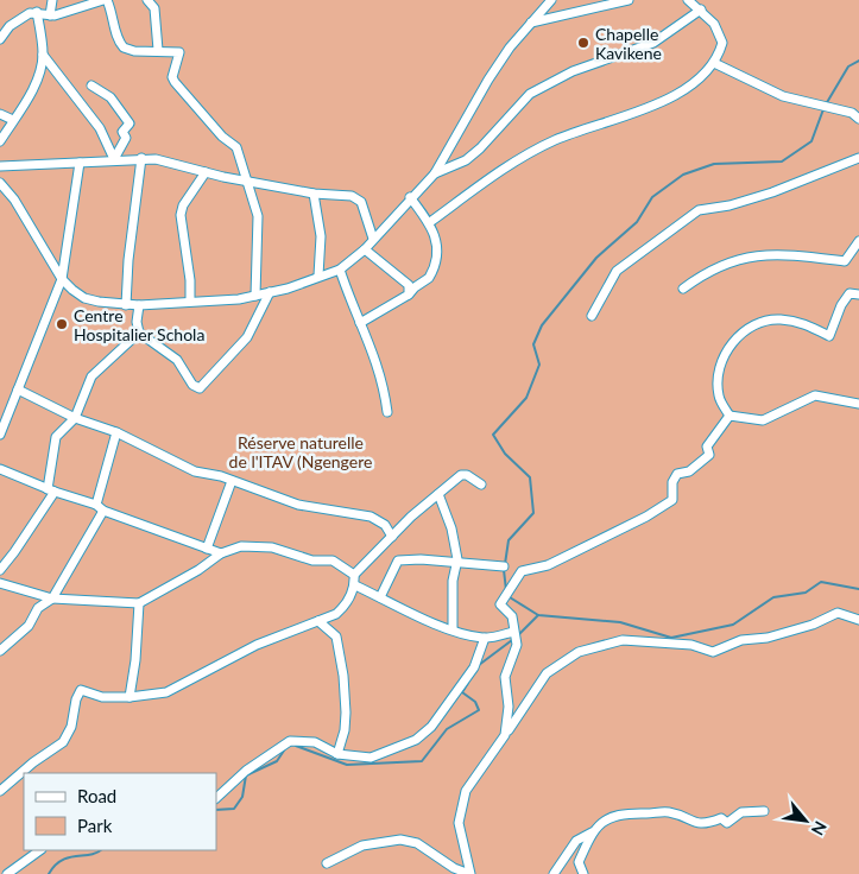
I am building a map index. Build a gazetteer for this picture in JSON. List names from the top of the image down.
{
  "parks": ["Réserve naturelle de l'ITAV (Ngengere"],
  "places": ["Chapelle Kavikene", "Centre Hospitalier Schola"],
  "legend": ["Road", "Park"],
  "north": "bottom right"
}
